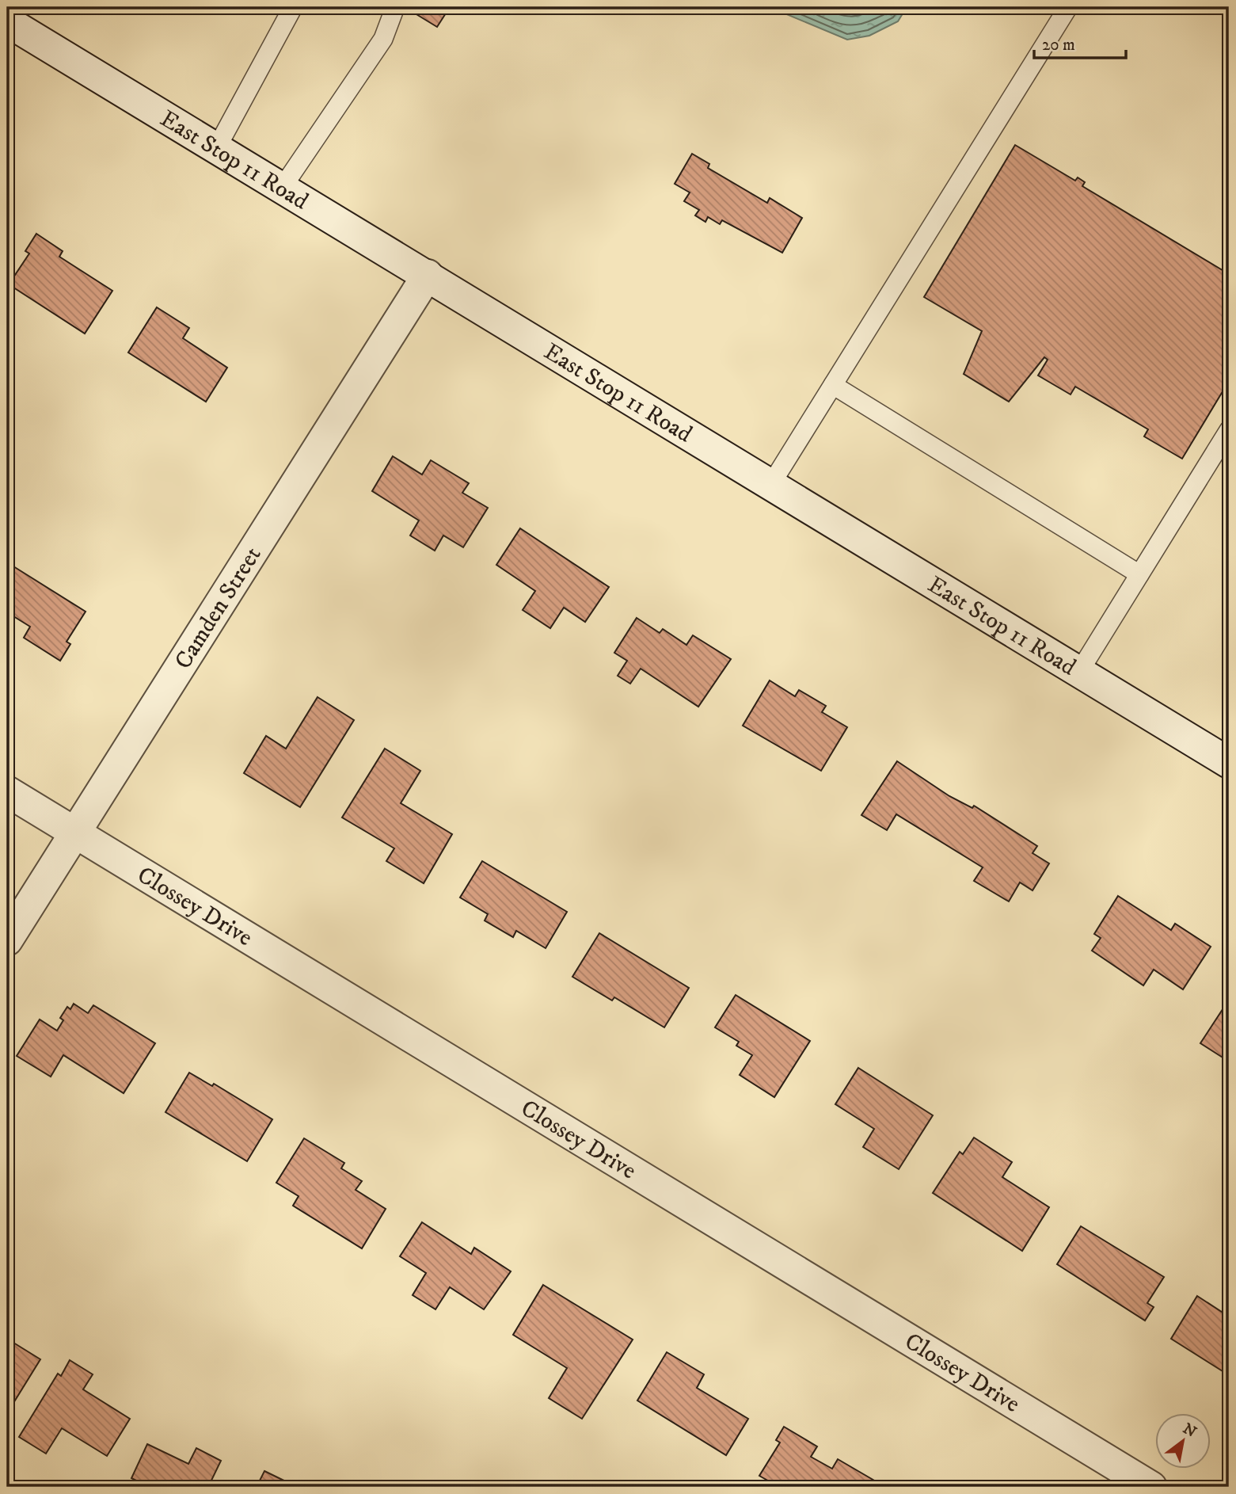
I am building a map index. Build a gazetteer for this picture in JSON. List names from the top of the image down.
{
  "streets": {
    "street": ["East Stop 11 Road", "Camden Street", "Clossey Drive"]
  },
  "crossings": [
    ["East Stop 11 Road", "Camden Street"],
    ["Camden Street", "Clossey Drive"]
  ],
  "scale_bar": "20 m",
  "north": "top right"
}
